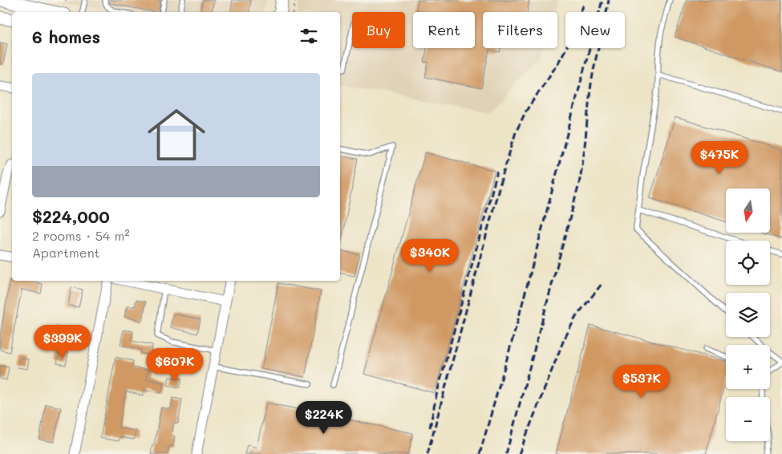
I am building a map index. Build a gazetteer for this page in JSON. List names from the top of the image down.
{
  "north": "bottom",
  "page": {
    "chip": [
      "Buy",
      "Rent",
      "Filters",
      "New"
    ],
    "heading": "6 homes",
    "list": [
      {
        "name": "$224,000",
        "note": "2 rooms · 54 m² · Apartment"
      }
    ],
    "price": [
      "$475K",
      "$340K",
      "$399K",
      "$607K",
      "$537K",
      "$224K"
    ],
    "map_buttons": ["+", "−"]
  }
}
